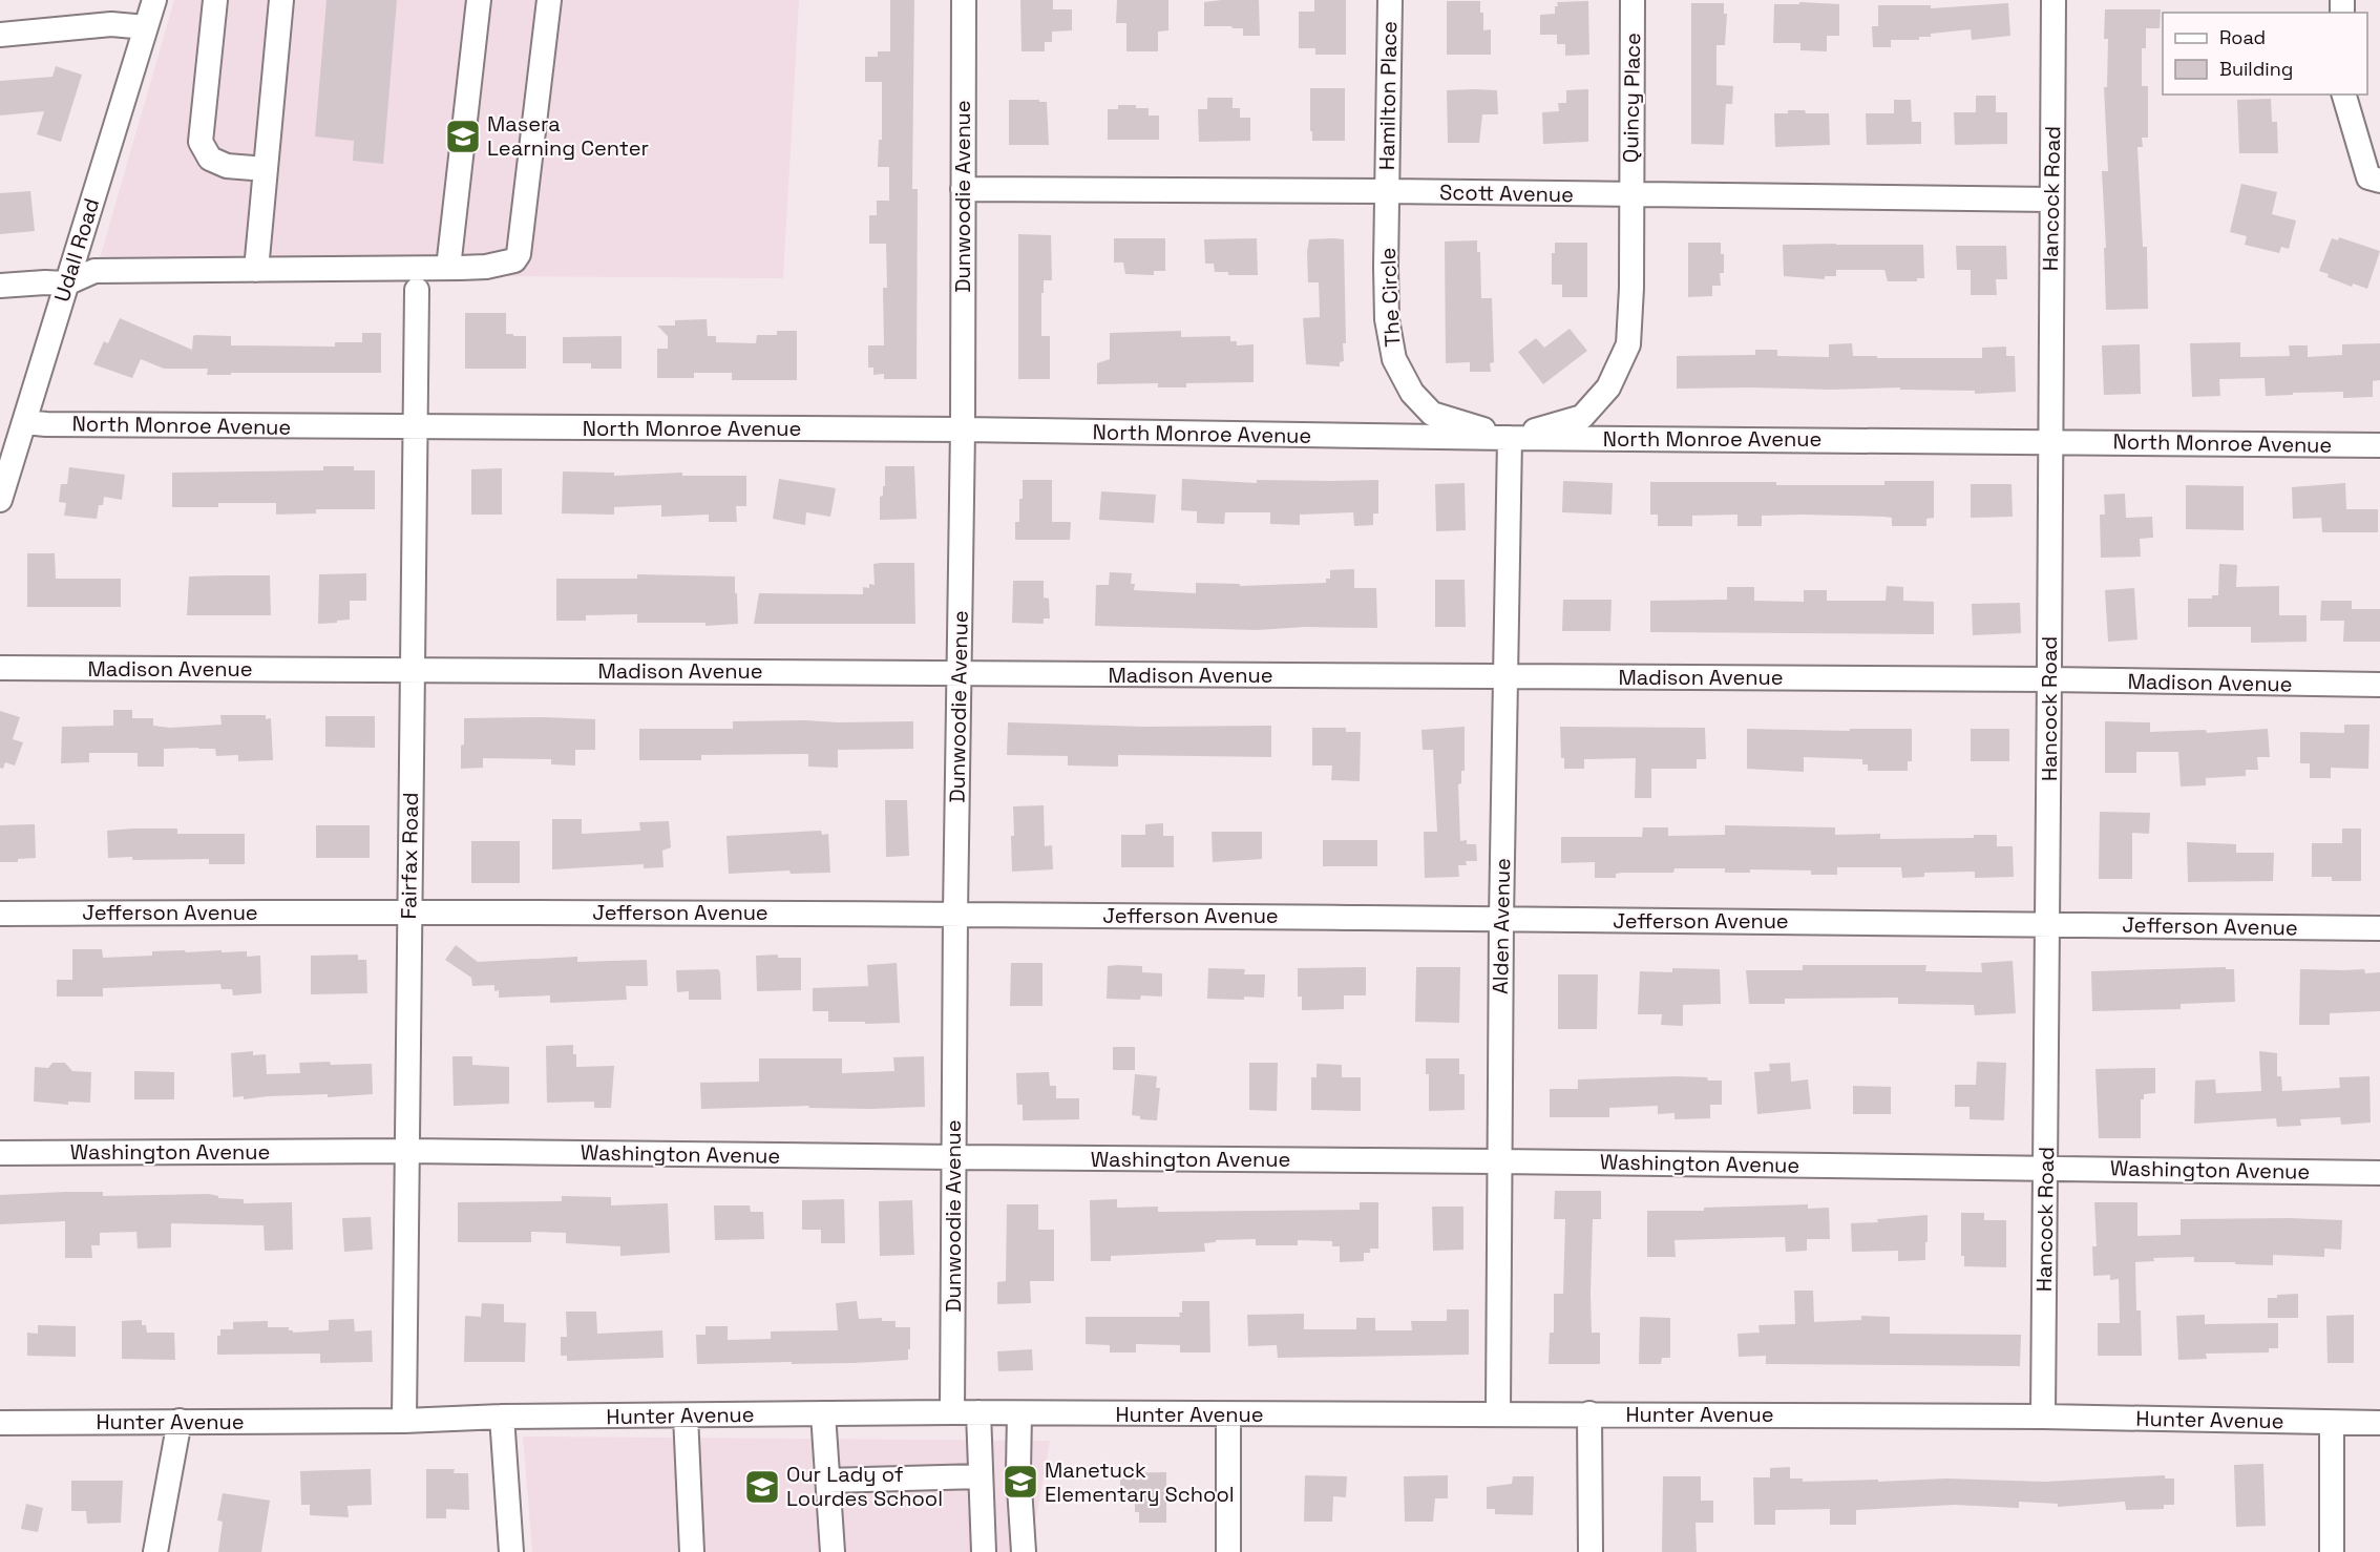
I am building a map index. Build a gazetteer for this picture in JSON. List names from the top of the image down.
{
  "streets": {
    "street": [
      "Hamilton Place",
      "Quincy Place",
      "Scott Avenue",
      "Dunwoodie Avenue",
      "Hancock Road",
      "Udall Road",
      "The Circle",
      "North Monroe Avenue",
      "Madison Avenue",
      "Fairfax Road",
      "Jefferson Avenue",
      "Alden Avenue",
      "Washington Avenue",
      "Hunter Avenue"
    ]
  },
  "crossings": [
    ["Hamilton Place", "Scott Avenue"],
    ["Hamilton Place", "The Circle"],
    ["Quincy Place", "Scott Avenue"],
    ["Scott Avenue", "Dunwoodie Avenue"],
    ["Scott Avenue", "Hancock Road"],
    ["Scott Avenue", "The Circle"],
    ["Dunwoodie Avenue", "North Monroe Avenue"],
    ["Dunwoodie Avenue", "Madison Avenue"],
    ["Dunwoodie Avenue", "Jefferson Avenue"],
    ["Dunwoodie Avenue", "Washington Avenue"],
    ["Dunwoodie Avenue", "Hunter Avenue"],
    ["Hancock Road", "North Monroe Avenue"],
    ["Hancock Road", "Madison Avenue"],
    ["Hancock Road", "Jefferson Avenue"],
    ["Hancock Road", "Washington Avenue"],
    ["Hancock Road", "Hunter Avenue"],
    ["Udall Road", "North Monroe Avenue"],
    ["The Circle", "North Monroe Avenue"],
    ["The Circle", "Alden Avenue"],
    ["North Monroe Avenue", "Fairfax Road"],
    ["North Monroe Avenue", "Alden Avenue"],
    ["Madison Avenue", "Fairfax Road"],
    ["Madison Avenue", "Alden Avenue"],
    ["Fairfax Road", "Jefferson Avenue"],
    ["Fairfax Road", "Washington Avenue"],
    ["Fairfax Road", "Hunter Avenue"],
    ["Jefferson Avenue", "Alden Avenue"],
    ["Alden Avenue", "Washington Avenue"],
    ["Alden Avenue", "Hunter Avenue"]
  ],
  "places": {
    "school or university": ["Masera Learning Center", "Manetuck Elementary School", "Our Lady of Lourdes School"]
  },
  "legend": ["Road", "Building"]
}
